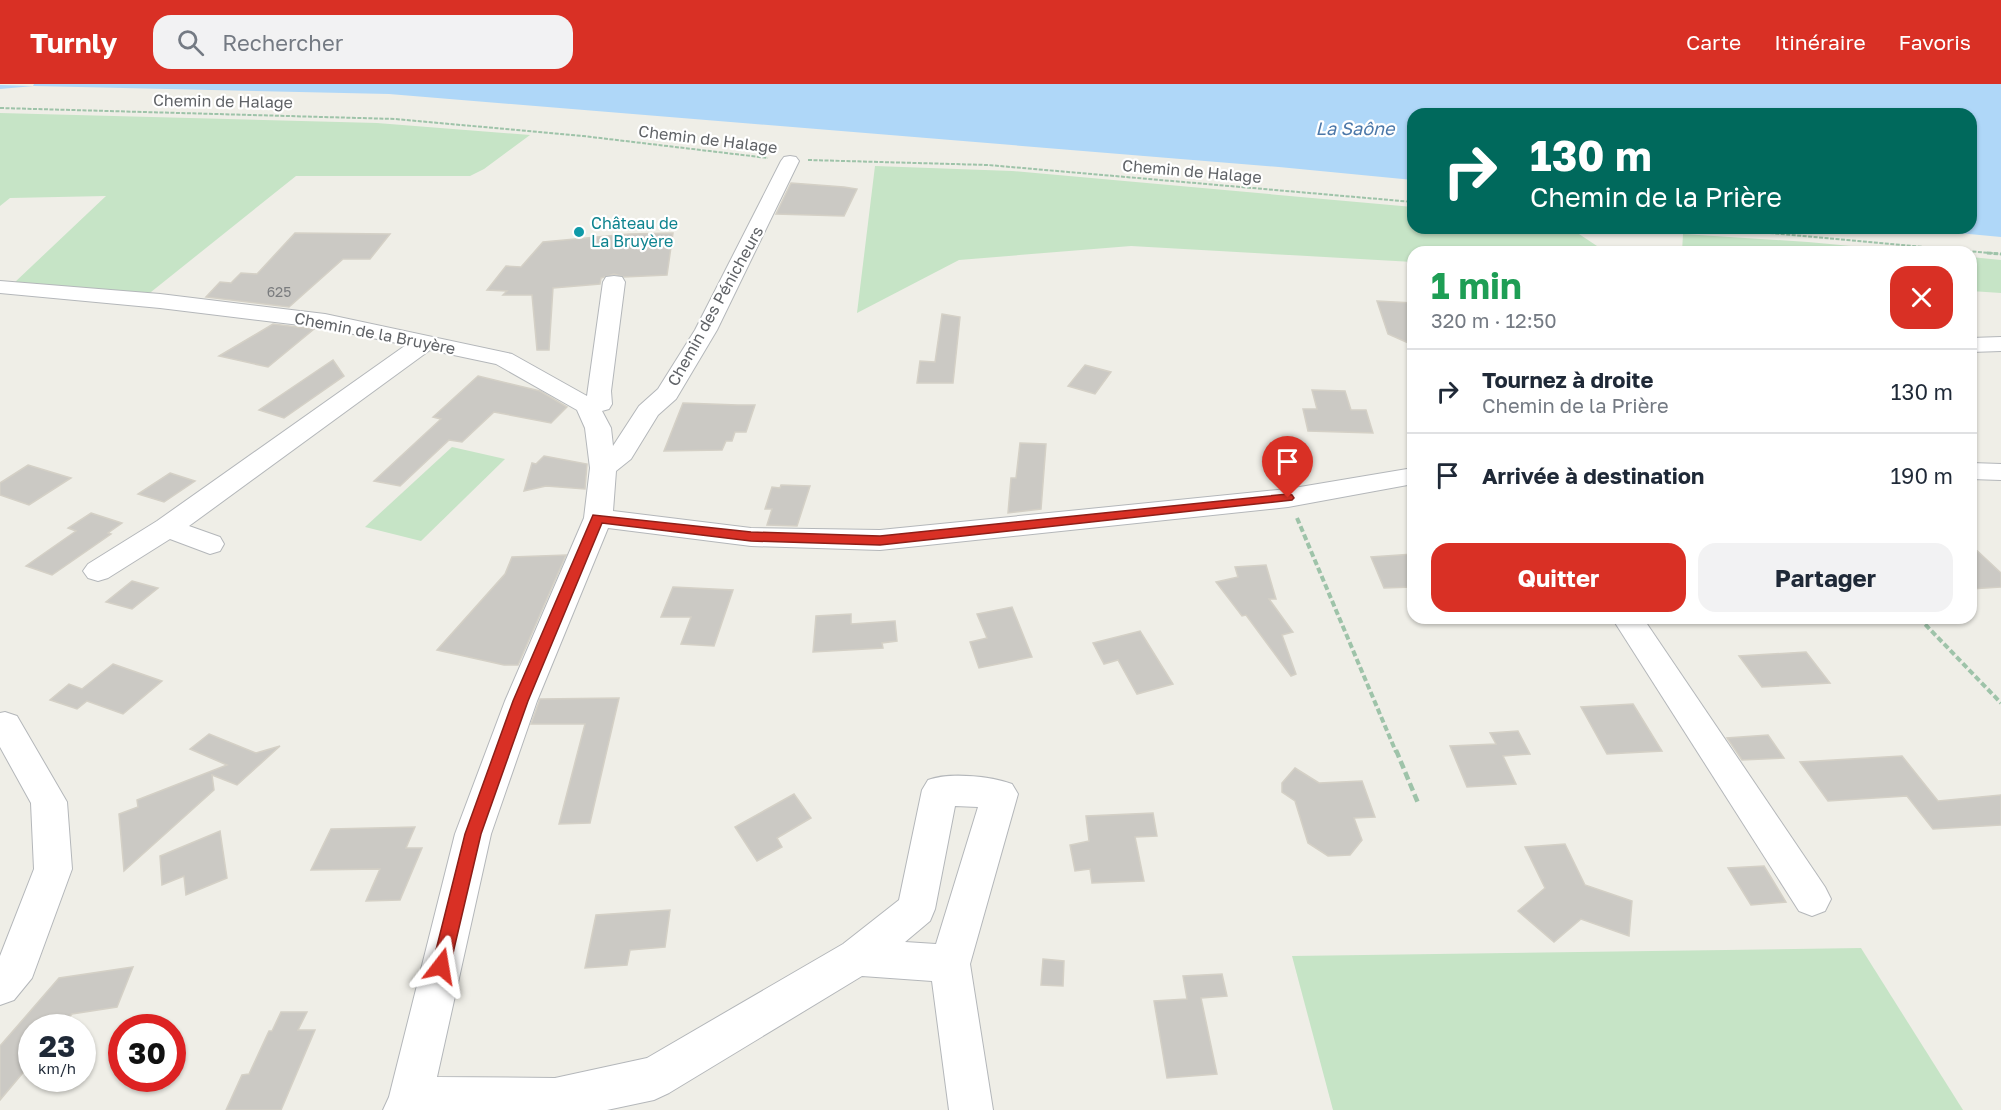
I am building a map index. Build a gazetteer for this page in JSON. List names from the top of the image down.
{
  "streets": {
    "street": ["Chemin des Pénicheurs", "Chemin de la Bruyère"],
    "path": ["Chemin de Halage"]
  },
  "crossings": [
    ["Chemin de Halage", "Chemin des Pénicheurs"]
  ],
  "water": ["La Saône"],
  "places": ["Château de La Bruyère"],
  "house_numbers": ["625"],
  "page": {
    "header": "Turnly",
    "search": "Rechercher",
    "nav": ["Carte", "Itinéraire", "Favoris"],
    "turn": ["130 m", "Chemin de la Prière"],
    "heading": ["1 min", "320 m · 12:50"],
    "list": [
      {
        "name": "Tournez à droite",
        "note": "Chemin de la Prière",
        "value": "130 m"
      },
      {
        "name": "Arrivée à destination",
        "value": "190 m"
      }
    ],
    "buttons": ["Quitter", "Partager"],
    "speed": "23 km/h",
    "limit": "30"
  }
}
